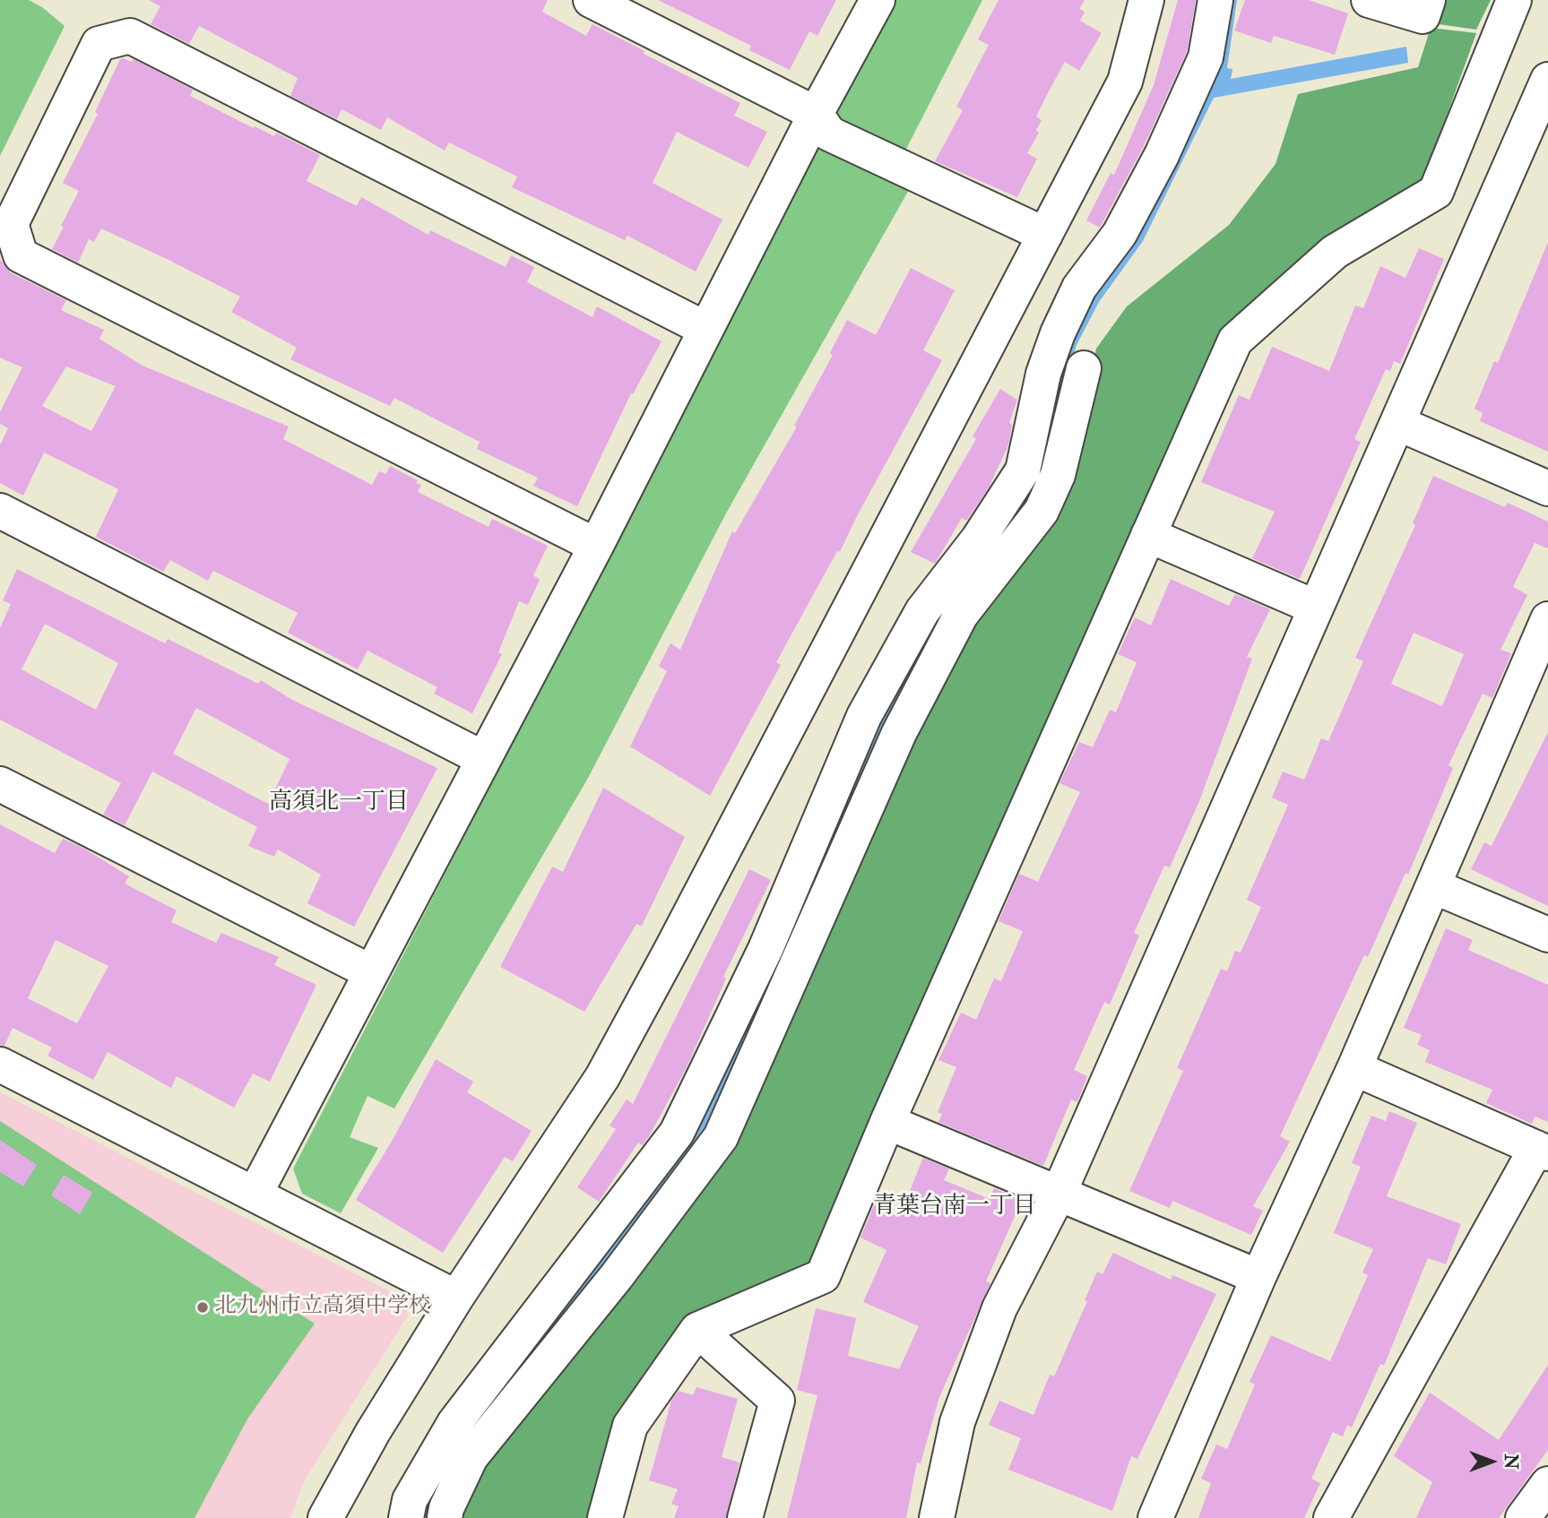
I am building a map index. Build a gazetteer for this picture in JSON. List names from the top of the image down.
{
  "districts": ["高須北一丁目", "青葉台南一丁目"],
  "places": ["北九州市立高須中学校"],
  "north": "right"
}
